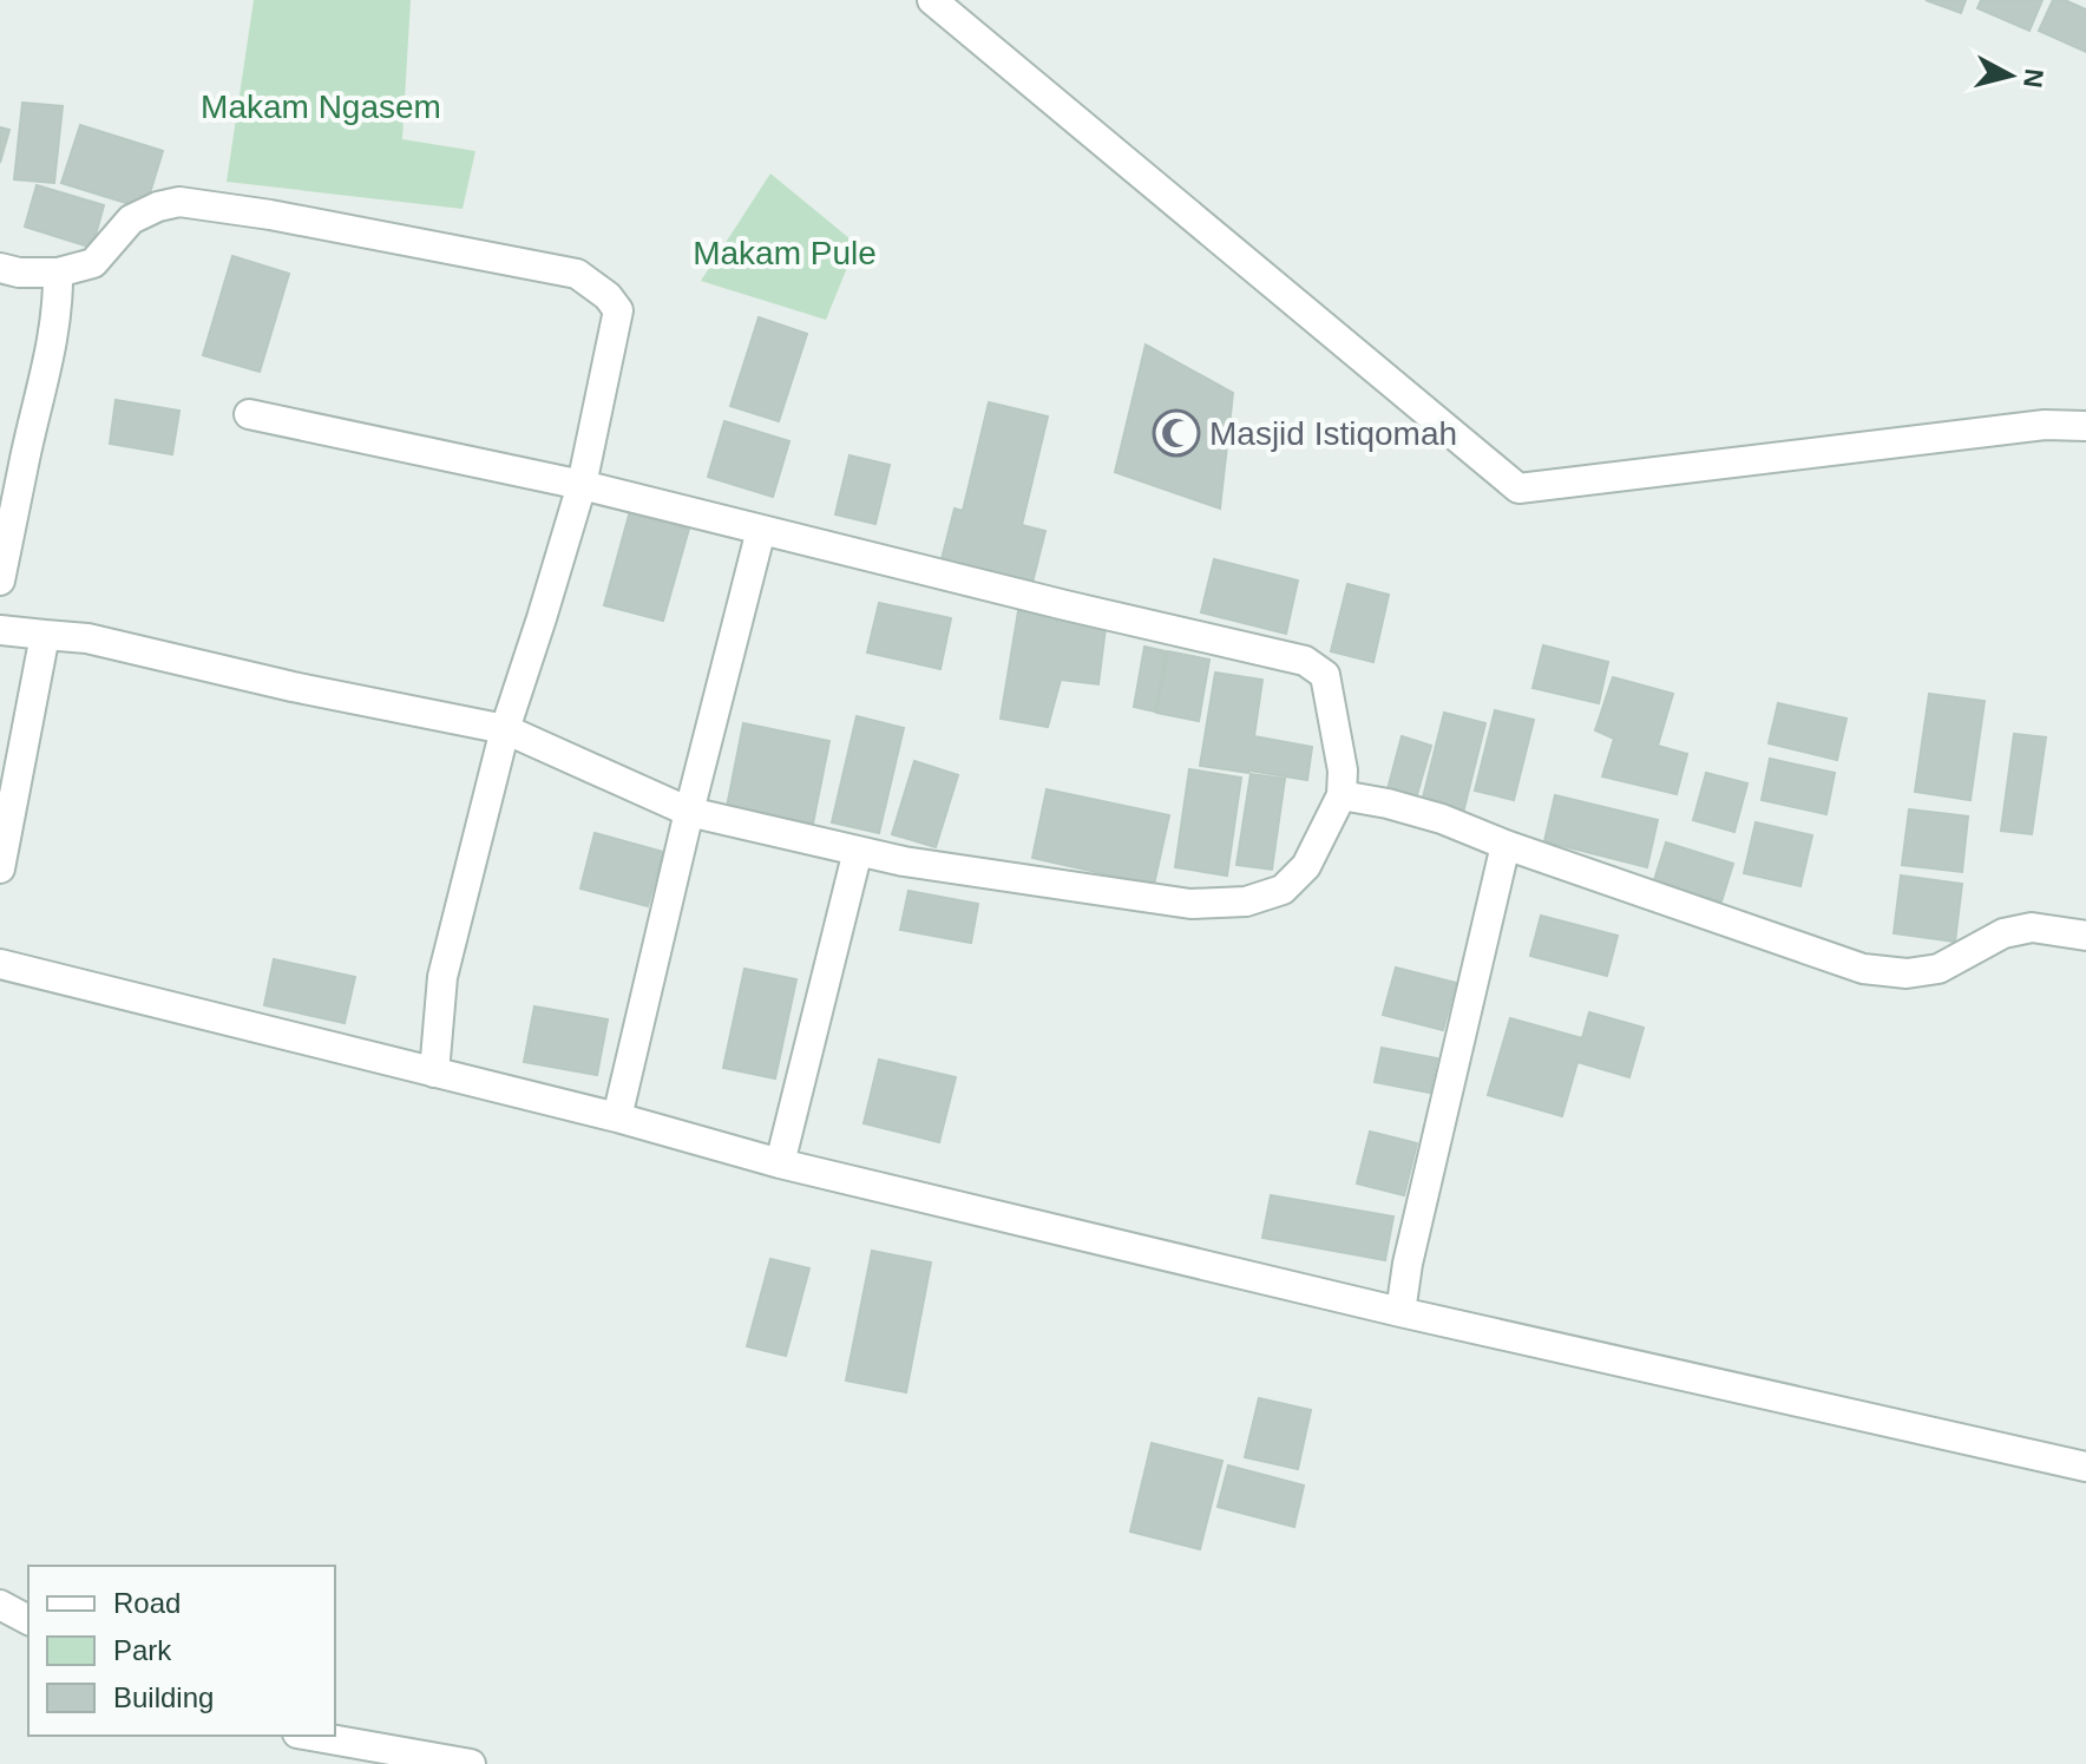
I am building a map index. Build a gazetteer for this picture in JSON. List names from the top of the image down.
{
  "parks": ["Makam Ngasem", "Makam Pule"],
  "places": {
    "mosque": ["Masjid Istiqomah"]
  },
  "legend": ["Road", "Park", "Building"],
  "north": "right"
}
